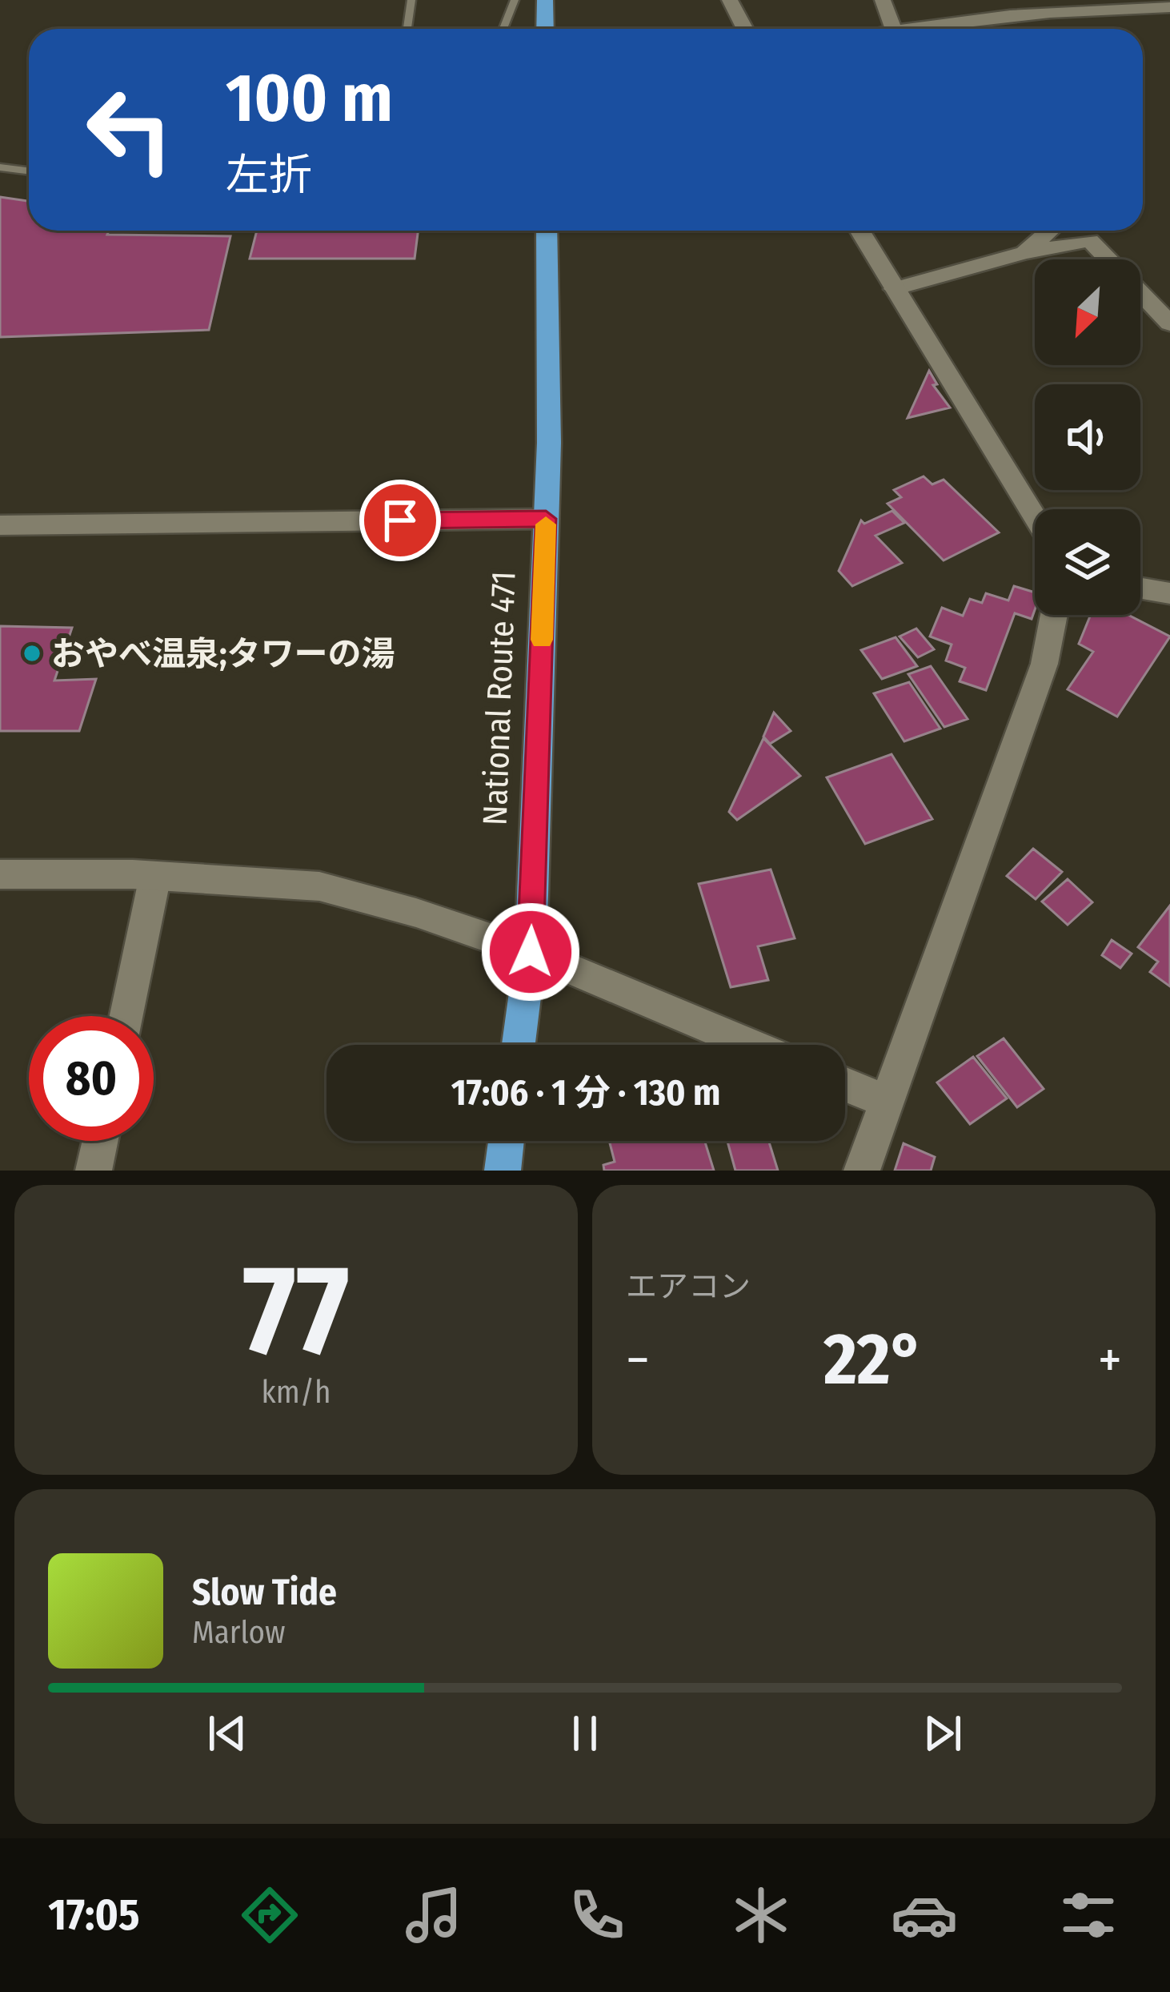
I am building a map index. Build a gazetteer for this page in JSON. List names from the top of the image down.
{
  "streets": {
    "highway": ["National Route 471"]
  },
  "places": ["おやべ温泉;タワーの湯"],
  "north": "bottom left",
  "page": {
    "turn": ["100 m", "左折"],
    "limit": "80",
    "trip": "17:06 · 1 分 · 130 m",
    "tile": [
      ["77", "km/h"],
      "エアコン"
    ],
    "heat": ["−", "22°", "+"],
    "song": ["Slow Tide", "Marlow"],
    "tabs": "17:05"
  }
}
